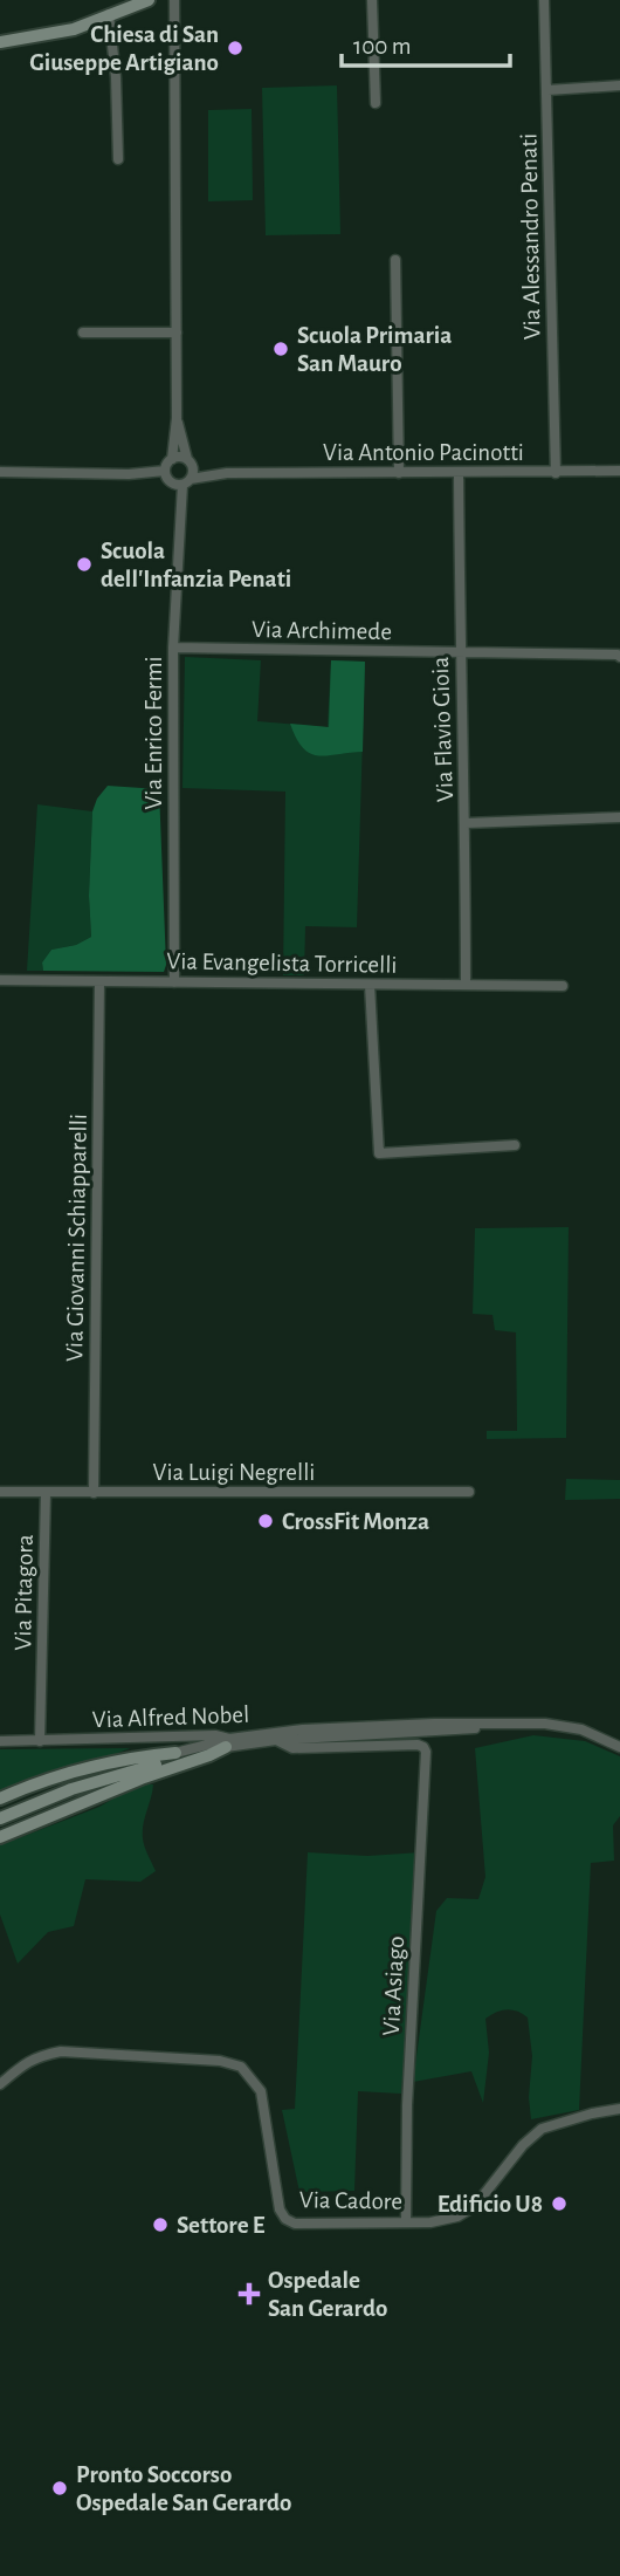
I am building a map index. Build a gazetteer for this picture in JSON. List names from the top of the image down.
{
  "streets": {
    "street": [
      "Via Alessandro Penati",
      "Via Antonio Pacinotti",
      "Via Archimede",
      "Via Flavio Gioia",
      "Via Enrico Fermi",
      "Via Evangelista Torricelli",
      "Via Giovanni Schiapparelli",
      "Via Luigi Negrelli",
      "Via Pitagora",
      "Via Alfred Nobel",
      "Via Asiago",
      "Via Cadore"
    ]
  },
  "crossings": [
    ["Via Alessandro Penati", "Via Antonio Pacinotti"],
    ["Via Antonio Pacinotti", "Via Flavio Gioia"],
    ["Via Antonio Pacinotti", "Via Enrico Fermi"],
    ["Via Archimede", "Via Flavio Gioia"],
    ["Via Archimede", "Via Enrico Fermi"],
    ["Via Flavio Gioia", "Via Evangelista Torricelli"],
    ["Via Enrico Fermi", "Via Evangelista Torricelli"],
    ["Via Evangelista Torricelli", "Via Giovanni Schiapparelli"],
    ["Via Giovanni Schiapparelli", "Via Luigi Negrelli"],
    ["Via Luigi Negrelli", "Via Pitagora"],
    ["Via Pitagora", "Via Alfred Nobel"],
    ["Via Alfred Nobel", "Via Asiago"],
    ["Via Asiago", "Via Cadore"]
  ],
  "places": {
    "other": [
      "Chiesa di San Giuseppe Artigiano",
      "Scuola Primaria San Mauro",
      "Scuola dell'Infanzia Penati",
      "CrossFit Monza",
      "Edificio U8",
      "Settore E",
      "Pronto Soccorso Ospedale San Gerardo"
    ],
    "health": ["Ospedale San Gerardo"]
  },
  "scale_bar": "100 m"
}
